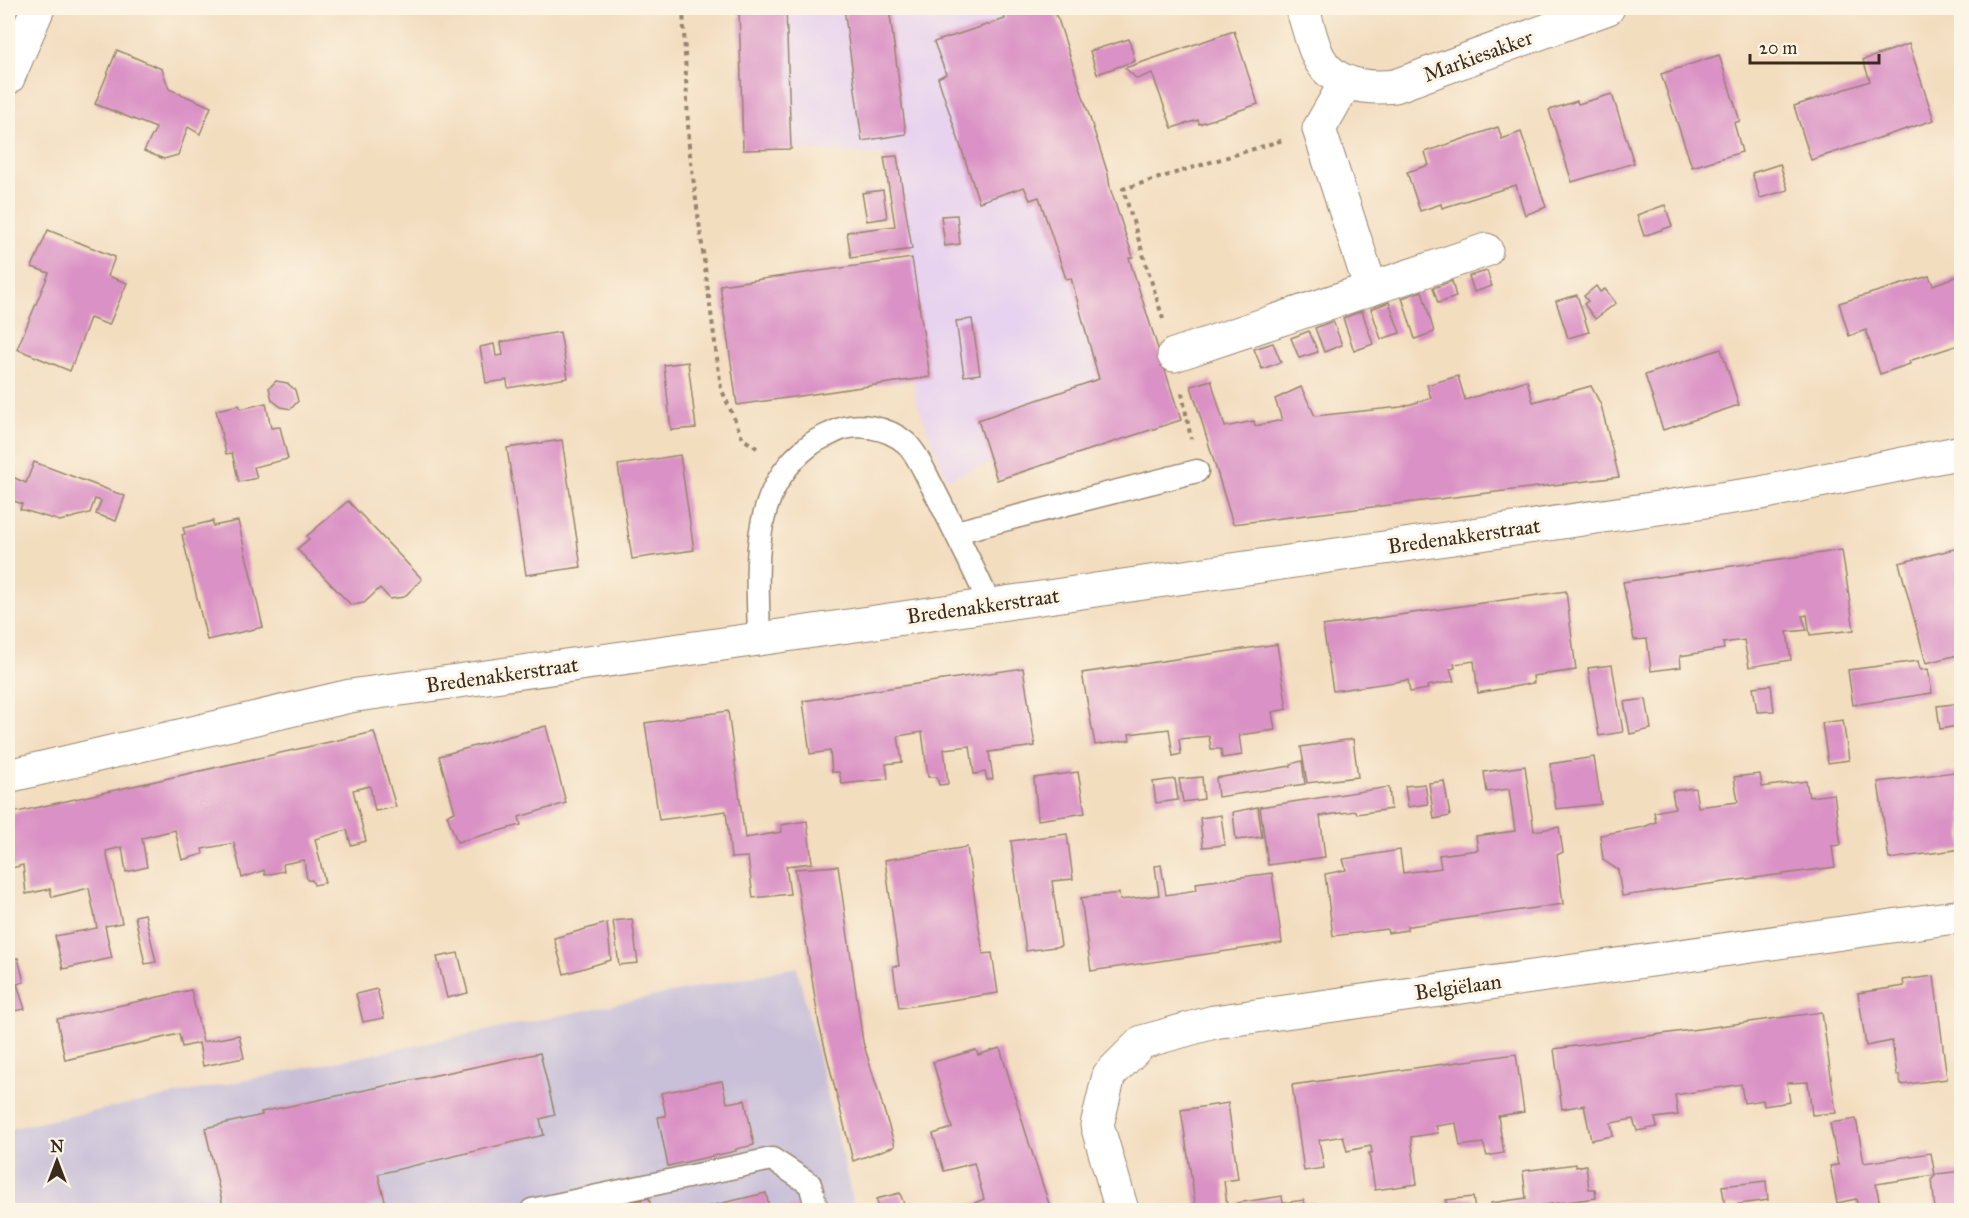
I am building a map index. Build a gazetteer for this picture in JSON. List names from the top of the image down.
{
  "streets": {
    "street": ["Markiesakker", "Bredenakkerstraat", "Belgiëlaan"]
  },
  "scale_bar": "20 m",
  "north": "top"
}
